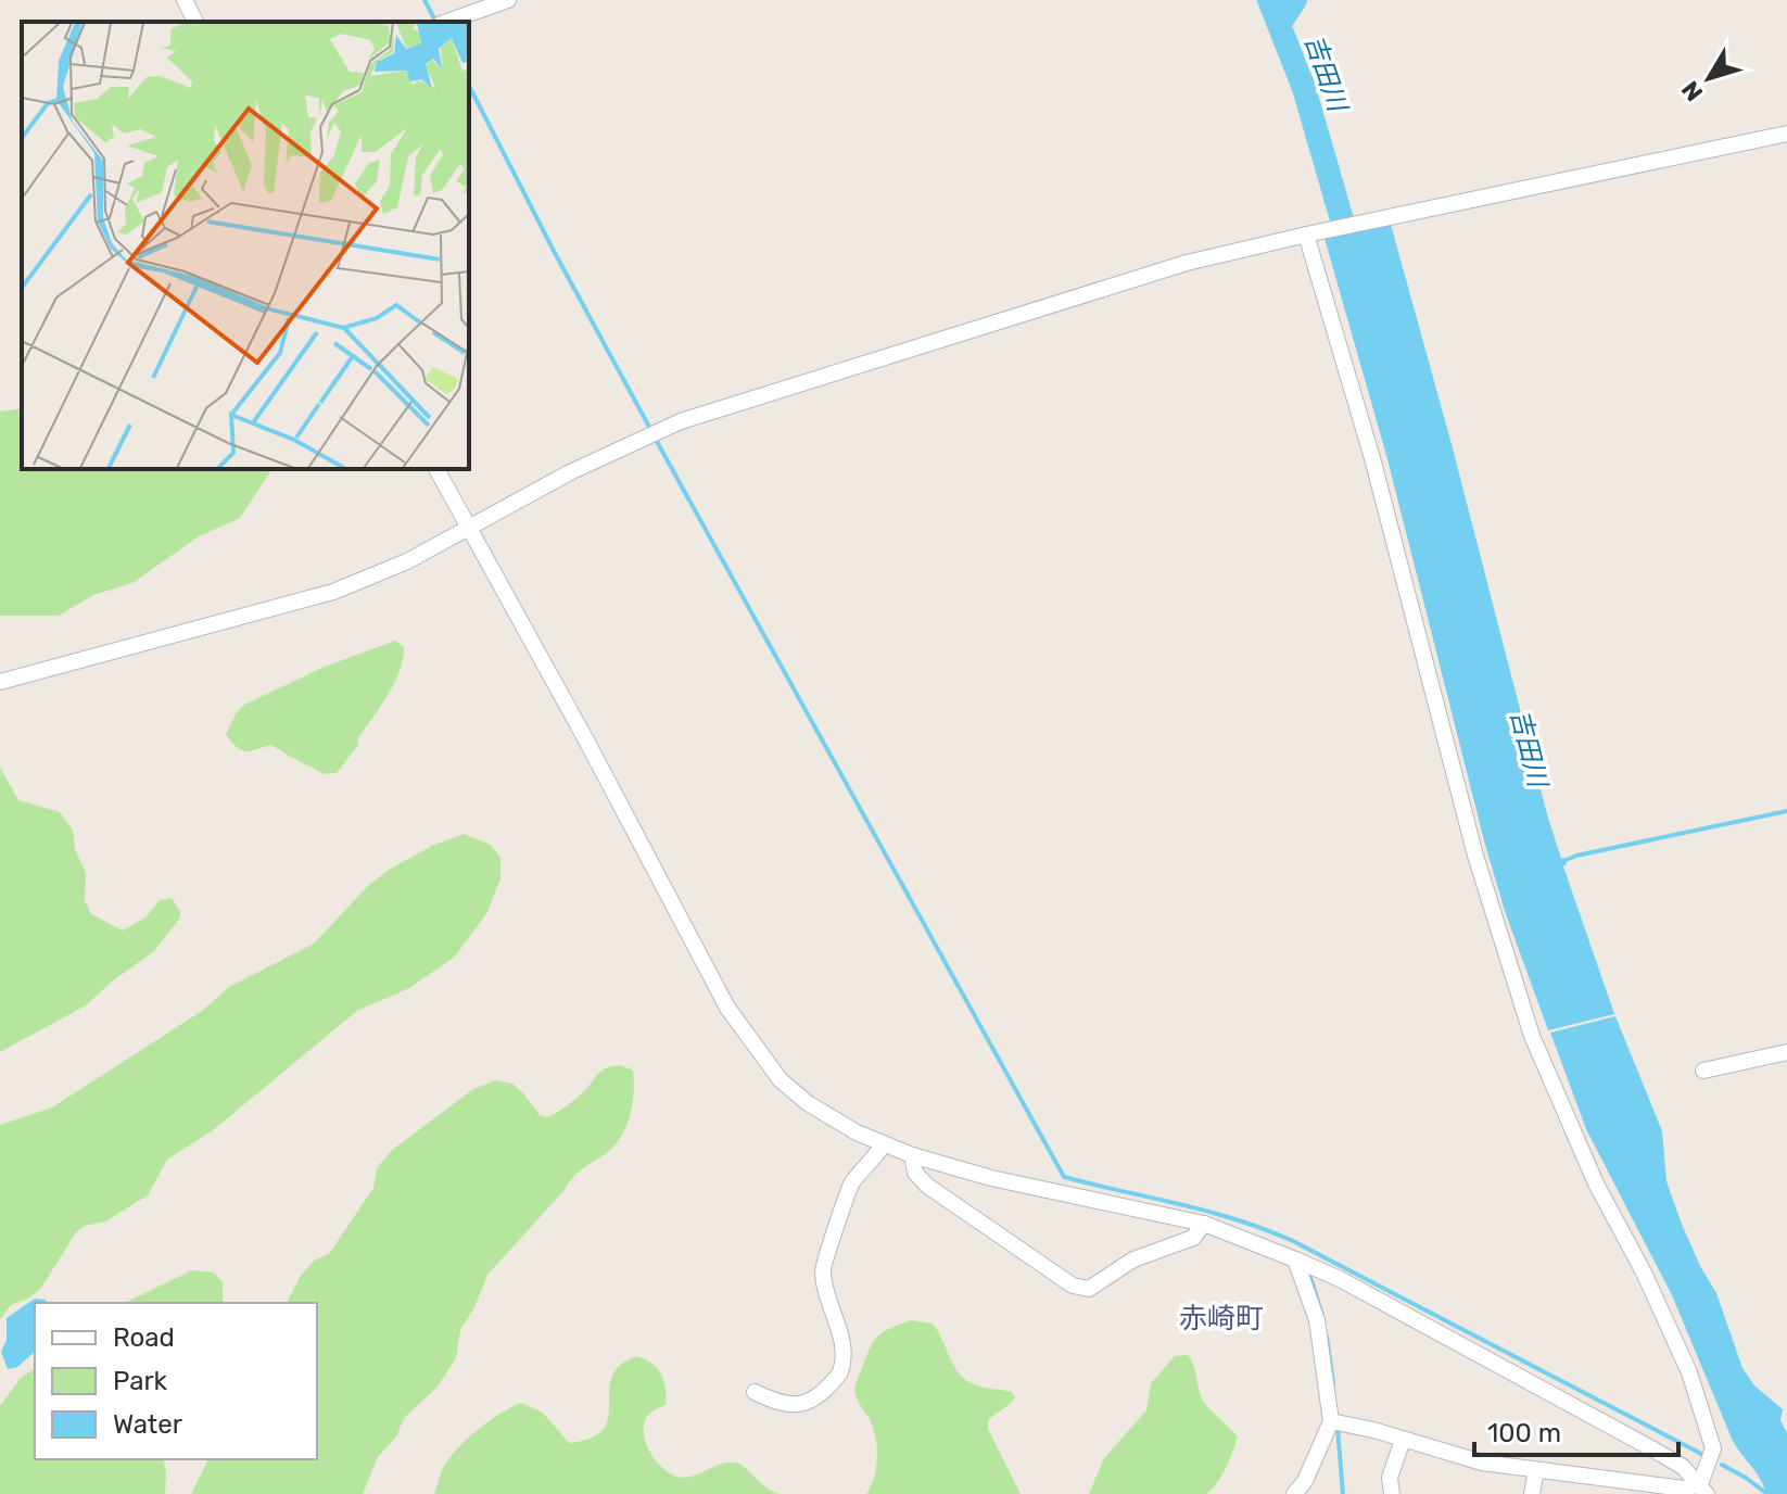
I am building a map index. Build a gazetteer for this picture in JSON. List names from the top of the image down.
{
  "districts": ["赤崎町"],
  "water": ["吉田川"],
  "legend": ["Road", "Park", "Water"],
  "scale_bar": "100 m",
  "north": "bottom left"
}
